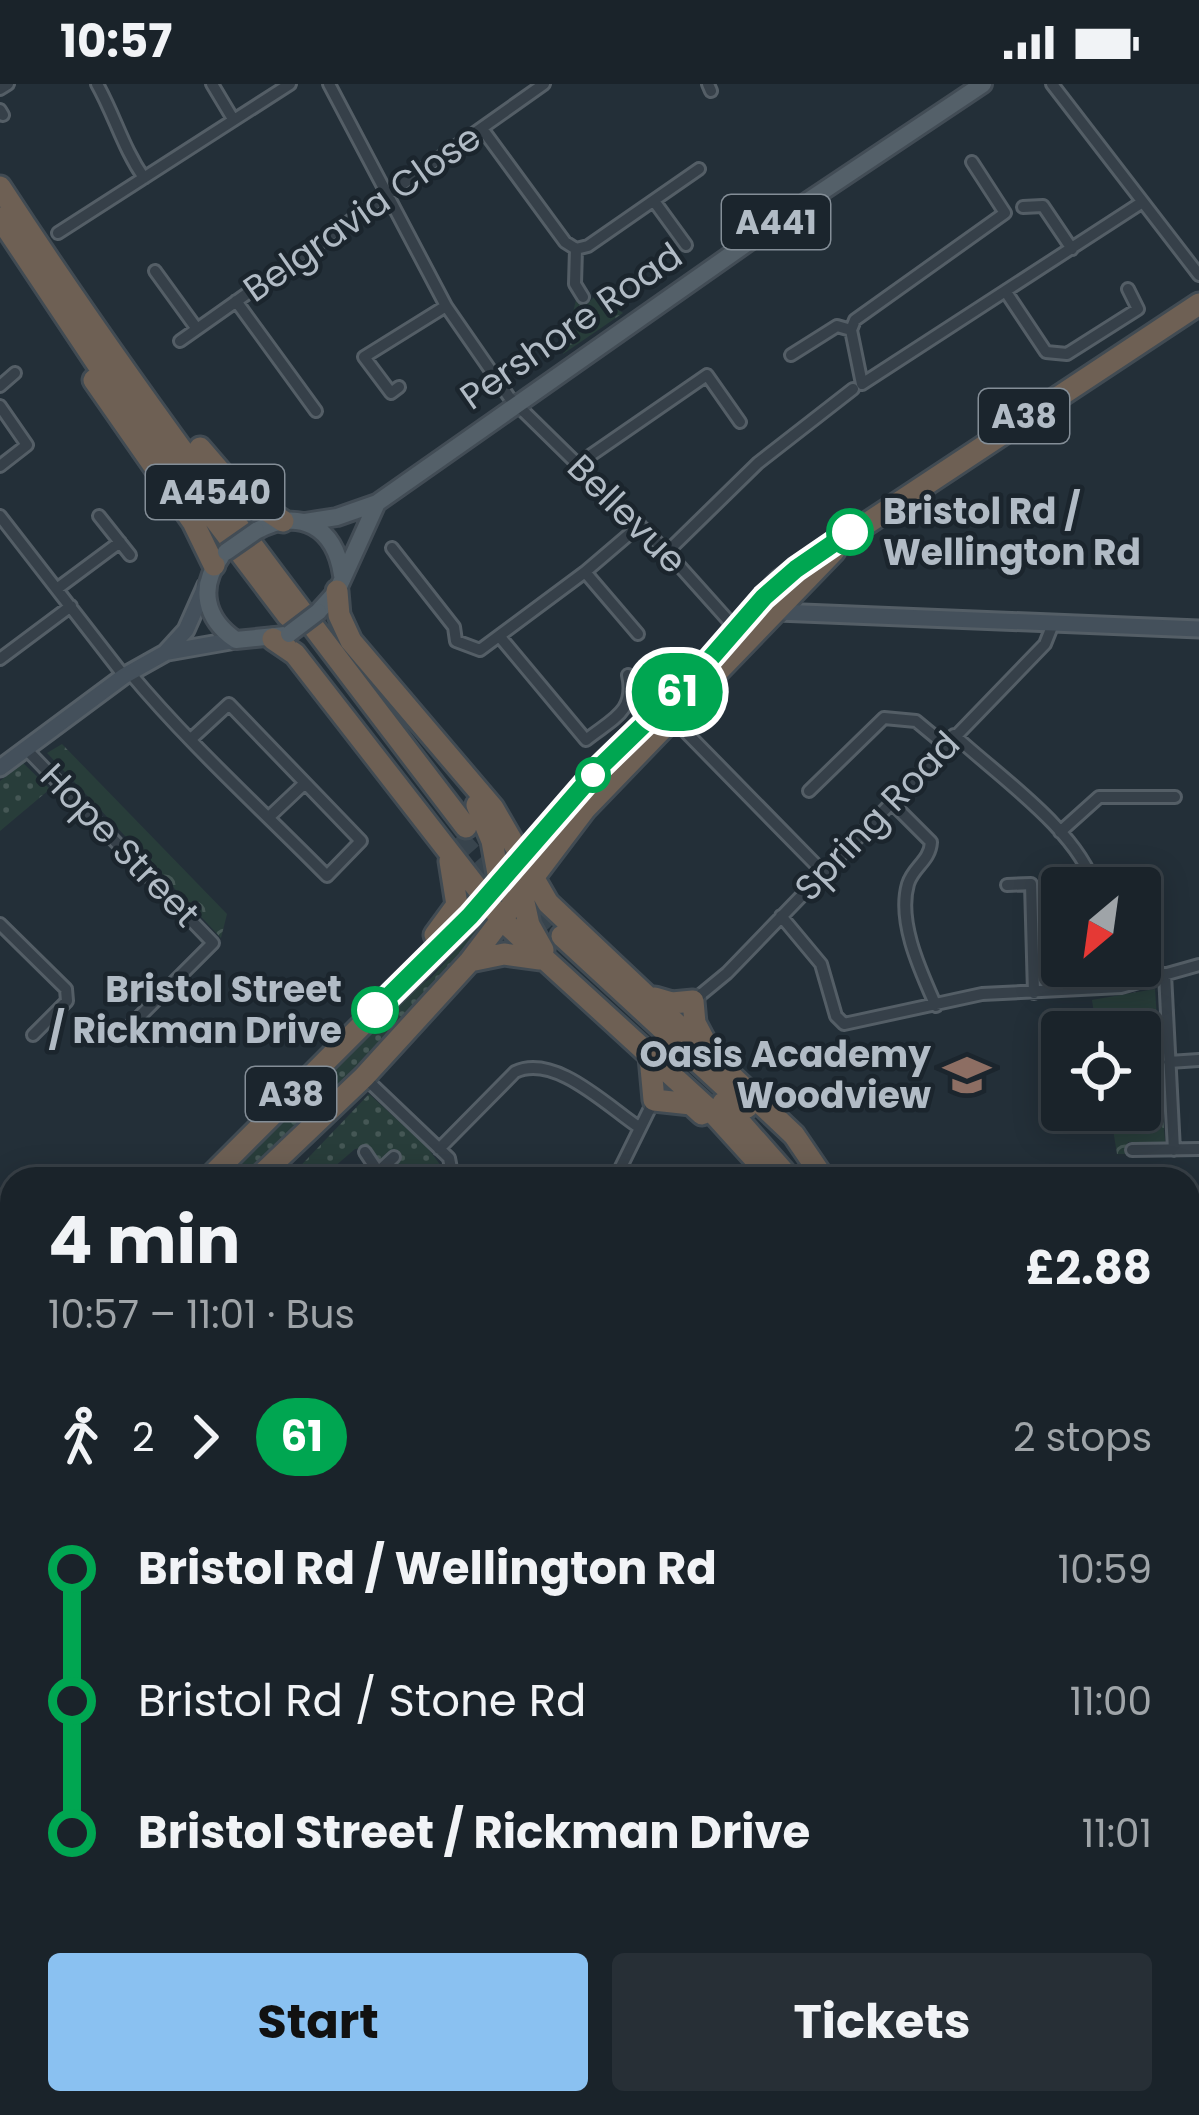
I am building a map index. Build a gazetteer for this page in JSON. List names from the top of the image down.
{
  "streets": {
    "highway": ["A38", "A4540"],
    "main road": ["A441", "Pershore Road"],
    "street": [
      "Belgravia Close",
      "Bellevue",
      "Spring Road",
      "Hope Street"
    ]
  },
  "crossings": [
    ["Belgravia Close", "Bellevue"],
    ["Pershore Road", "Bellevue"],
    ["A38", "Bellevue"]
  ],
  "places": {
    "other": ["Bristol Rd / Wellington Rd", "Bristol Street / Rickman Drive"],
    "school or university": ["Oasis Academy Woodview"]
  },
  "lines": ["bus line 61"],
  "north": "bottom left",
  "page": {
    "status": "10:57",
    "on_map": "61",
    "heading": ["4 min", "10:57 – 11:01 · Bus", "£2.88"],
    "legs": ["2", "61", "2 stops"],
    "list": [
      {
        "name": "Bristol Rd / Wellington Rd",
        "value": "10:59"
      },
      {
        "name": "Bristol Rd / Stone Rd",
        "value": "11:00"
      },
      {
        "name": "Bristol Street / Rickman Drive",
        "value": "11:01"
      }
    ],
    "buttons": ["Start", "Tickets"]
  }
}
